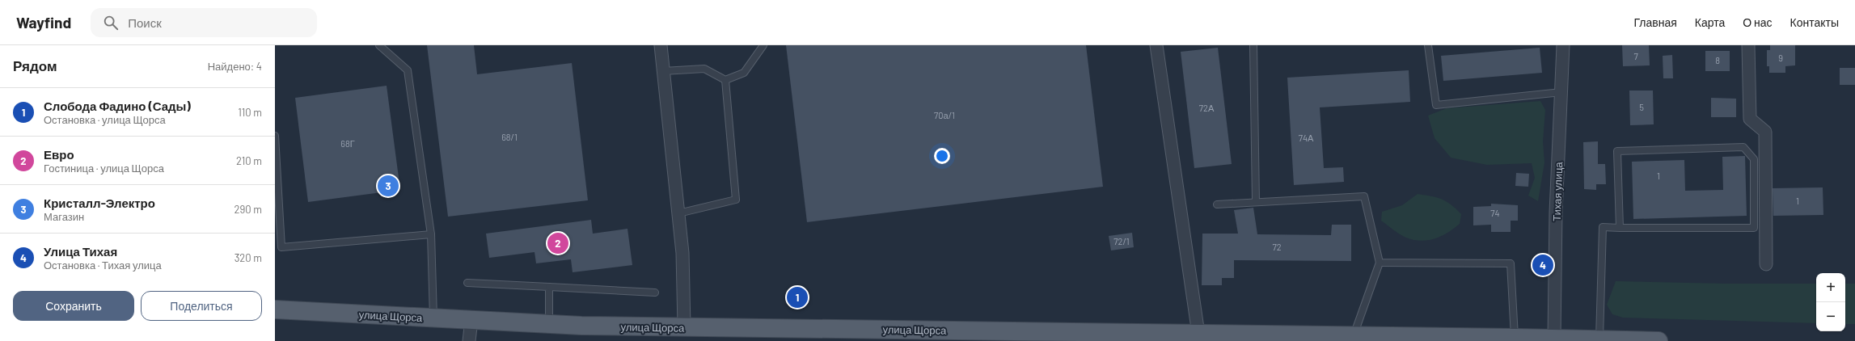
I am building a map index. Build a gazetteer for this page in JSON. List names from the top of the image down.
{
  "streets": {
    "main road": ["улица Щорса"],
    "street": ["Тихая улица"]
  },
  "crossings": [
    ["Тихая улица", "улица Щорса"]
  ],
  "house_numbers": [
    "7",
    "9",
    "8",
    "5",
    "72А",
    "70а/1",
    "68/1",
    "74А",
    "68Г",
    "1",
    "1",
    "74",
    "72/1",
    "72"
  ],
  "page": {
    "header": "Wayfind",
    "search": "Поиск",
    "nav": [
      "Главная",
      "Карта",
      "О нас",
      "Контакты"
    ],
    "heading": ["Рядом", "Найдено: 4"],
    "list": [
      {
        "mark": "1",
        "name": "Слобода Фадино (Сады)",
        "note": "Остановка · улица Щорса",
        "value": "110 m"
      },
      {
        "mark": "2",
        "name": "Евро",
        "note": "Гостиница · улица Щорса",
        "value": "210 m"
      },
      {
        "mark": "3",
        "name": "Кристалл-Электро",
        "note": "Магазин",
        "value": "290 m"
      },
      {
        "mark": "4",
        "name": "Улица Тихая",
        "note": "Остановка · Тихая улица",
        "value": "320 m"
      }
    ],
    "pins": [
      "3",
      "2",
      "4",
      "1"
    ],
    "map_buttons": ["+", "−"],
    "buttons": ["Сохранить", "Поделиться"]
  }
}
